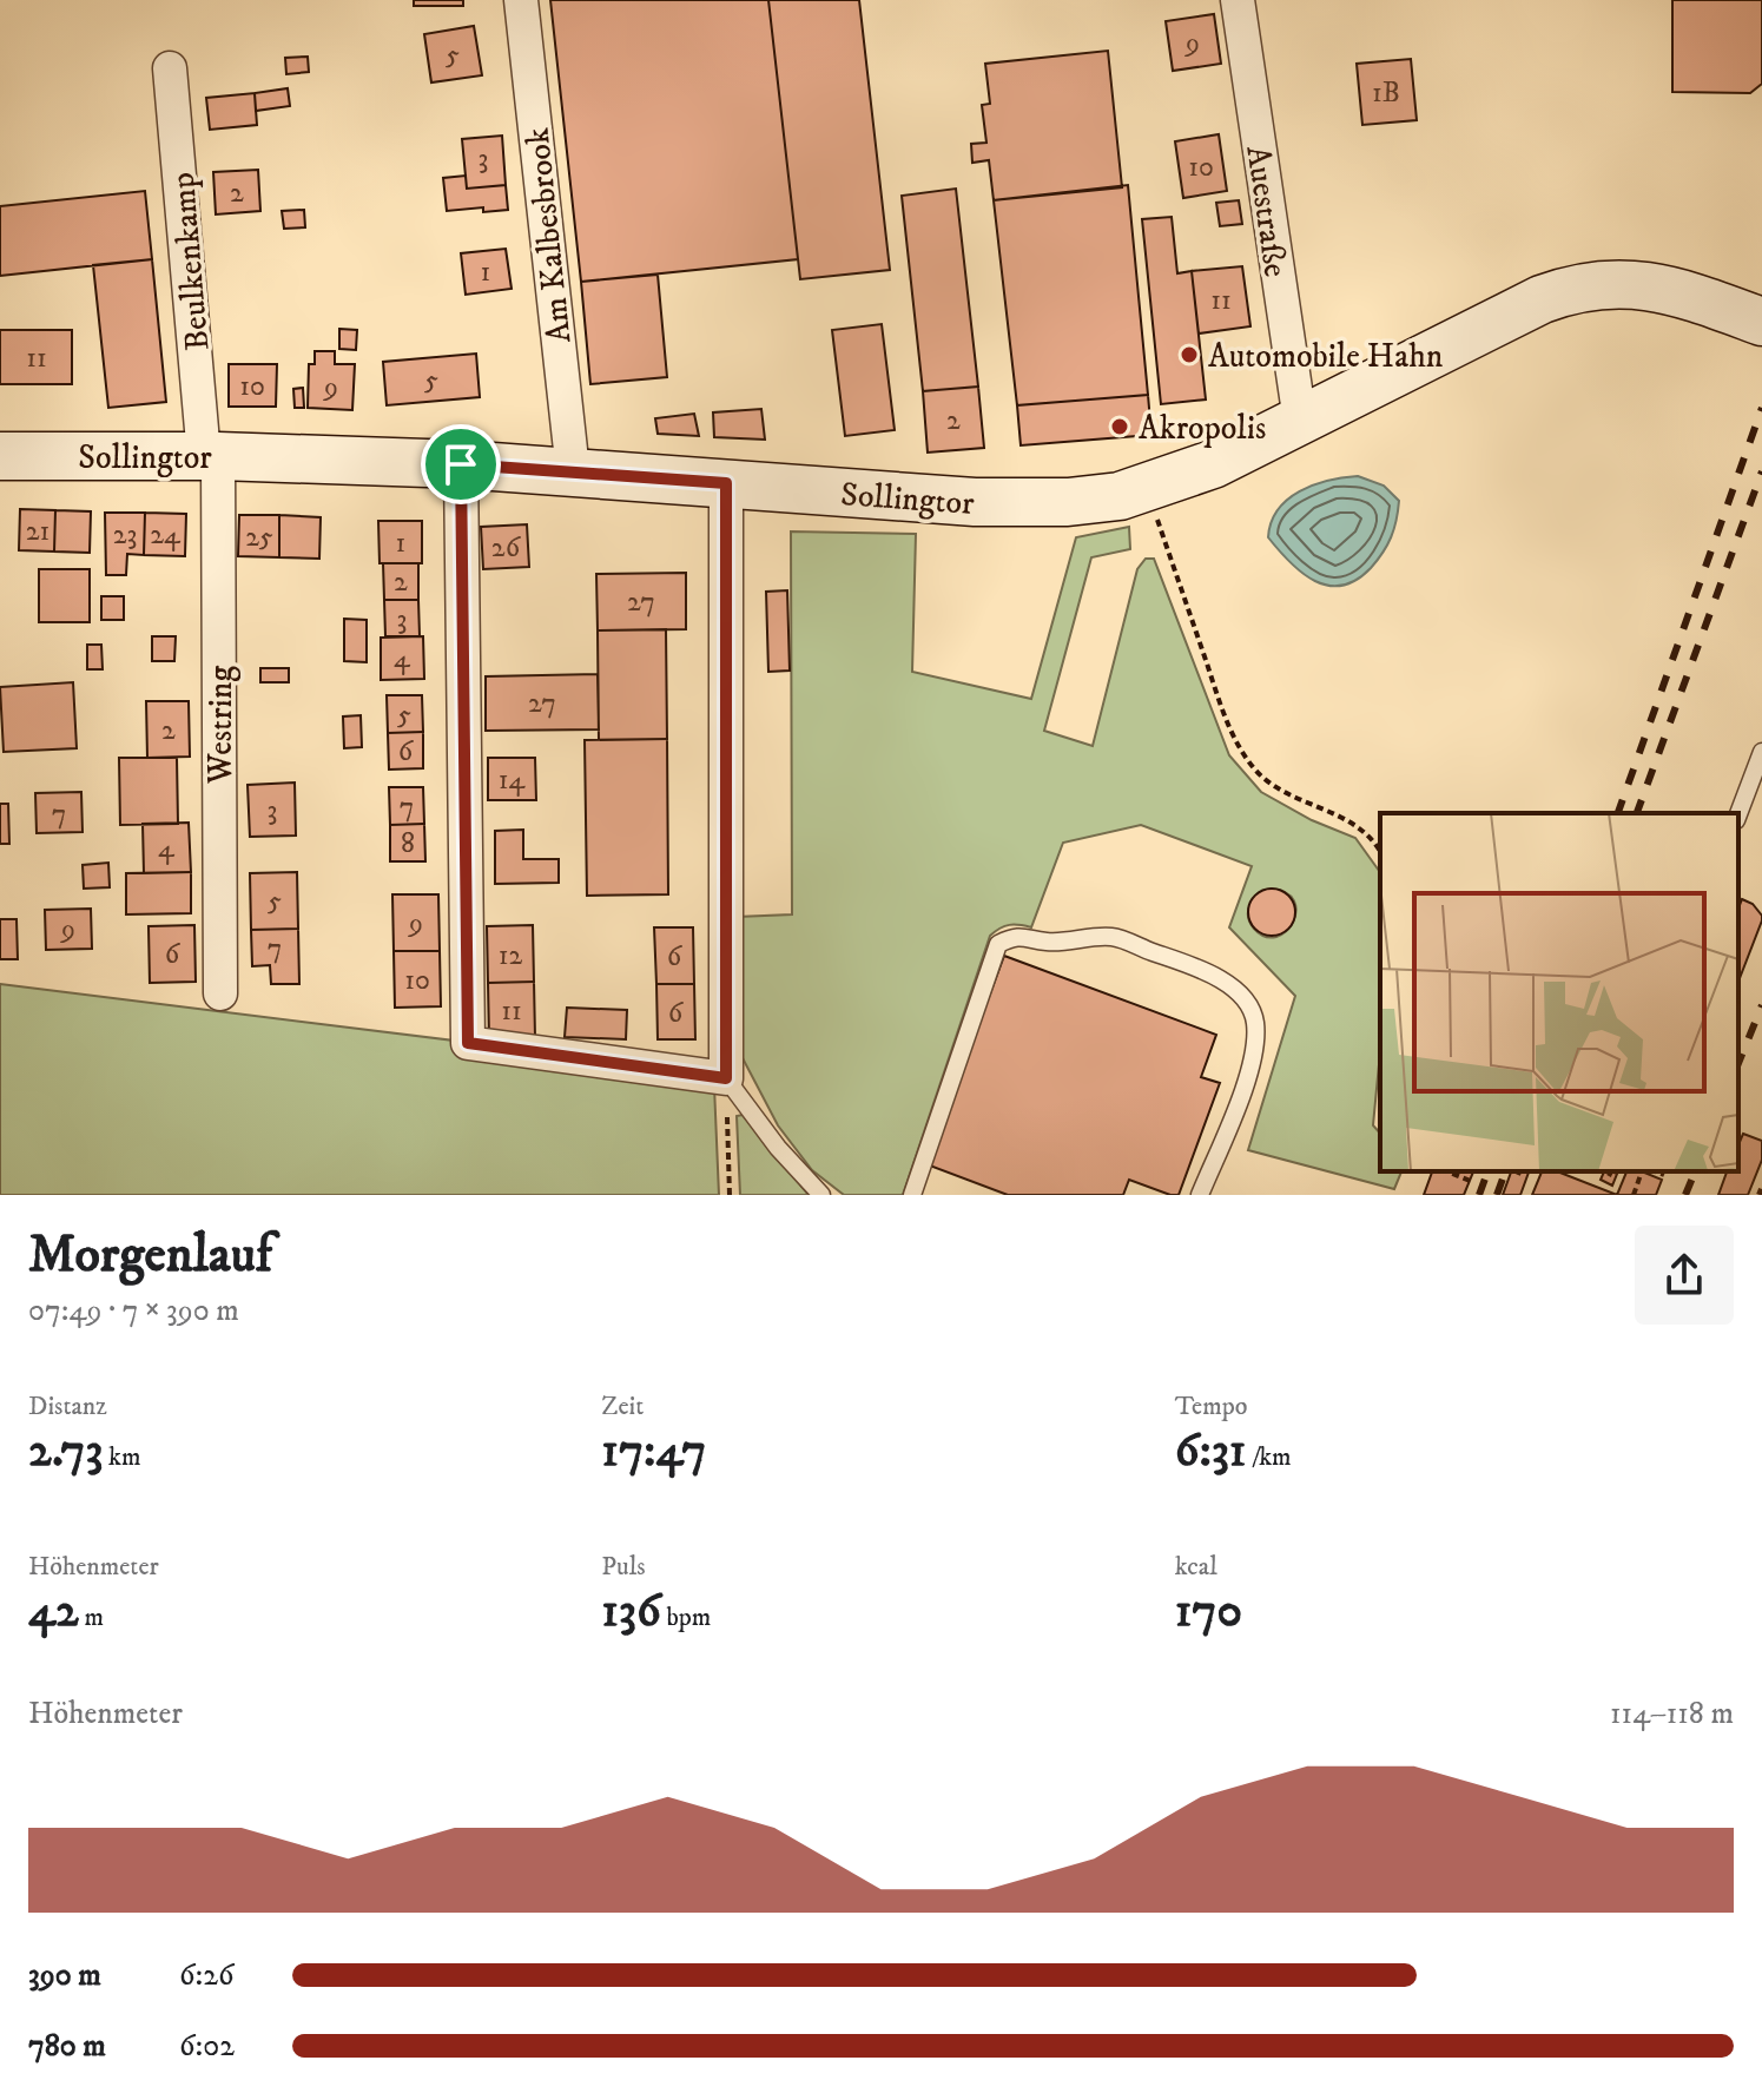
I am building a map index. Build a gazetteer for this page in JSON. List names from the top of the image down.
{
  "streets": {
    "main road": ["Sollingtor"],
    "street": [
      "Auestraße",
      "Am Kalbesbrook",
      "Beulkenkamp",
      "Westring"
    ]
  },
  "crossings": [
    ["Auestraße", "Sollingtor"],
    ["Am Kalbesbrook", "Sollingtor"],
    ["Beulkenkamp", "Sollingtor"],
    ["Beulkenkamp", "Westring"],
    ["Sollingtor", "Westring"]
  ],
  "places": ["Automobile Hahn", "Akropolis"],
  "house_numbers": [
    "9",
    "5",
    "1B",
    "3",
    "10",
    "2",
    "1",
    "11",
    "11",
    "5",
    "10",
    "9",
    "2",
    "21",
    "23",
    "24",
    "25",
    "1",
    "26",
    "2",
    "27",
    "3",
    "4",
    "27",
    "5",
    "2",
    "6",
    "14",
    "7",
    "3",
    "7",
    "8",
    "4",
    "5",
    "9",
    "9",
    "7",
    "6",
    "12",
    "6",
    "10",
    "11",
    "6"
  ],
  "page": {
    "heading": ["Morgenlauf", "07:49 · 7 × 390 m"],
    "stats": [
      ["Distanz", "2.73 km"],
      ["Zeit", "17:47"],
      ["Tempo", "6:31 /km"],
      ["Höhenmeter", "42 m"],
      ["Puls", "136 bpm"],
      ["kcal", "170"]
    ],
    "chart": ["Höhenmeter", "114–118 m"],
    "list": [
      {
        "name": "390 m",
        "note": "6:26"
      },
      {
        "name": "780 m",
        "note": "6:02"
      }
    ]
  }
}
